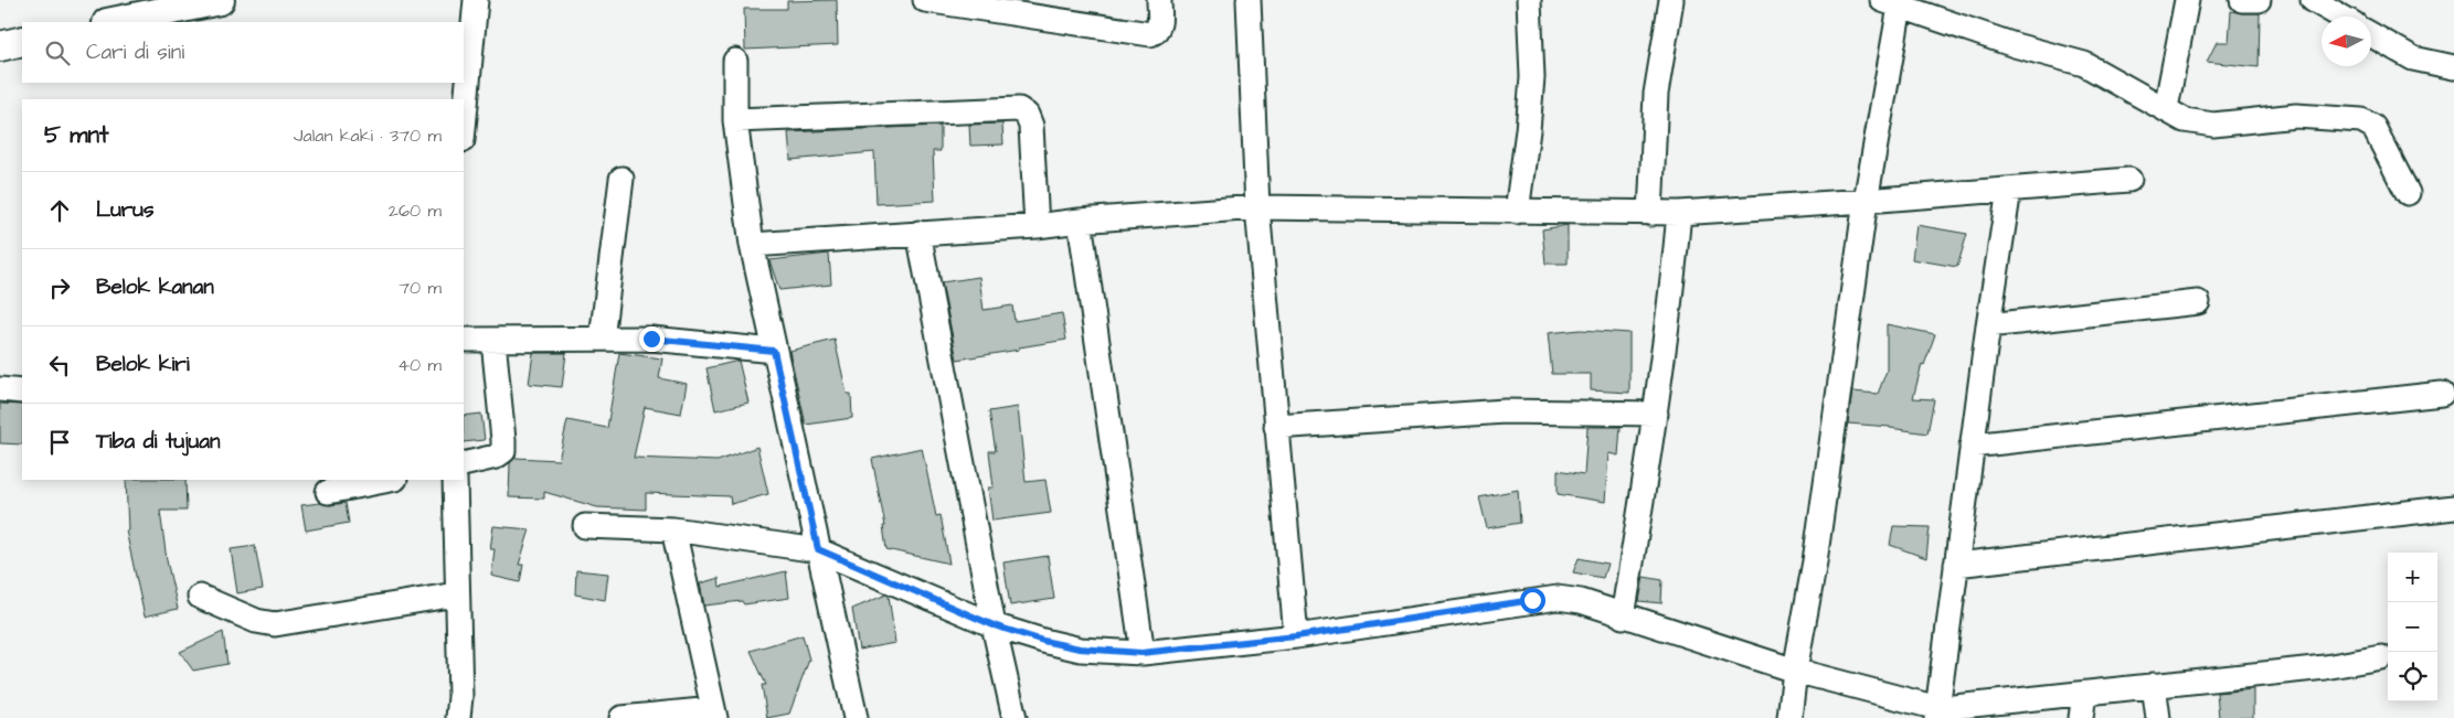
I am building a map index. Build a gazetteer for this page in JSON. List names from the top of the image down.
{
  "north": "left",
  "page": {
    "search": "Cari di sini",
    "heading": ["5 mnt", "Jalan kaki · 370 m"],
    "list": [
      ["Lurus", "260 m"],
      ["Belok kanan", "70 m"],
      ["Belok kiri", "40 m"],
      "Tiba di tujuan"
    ],
    "map_buttons": ["+", "−"]
  }
}
